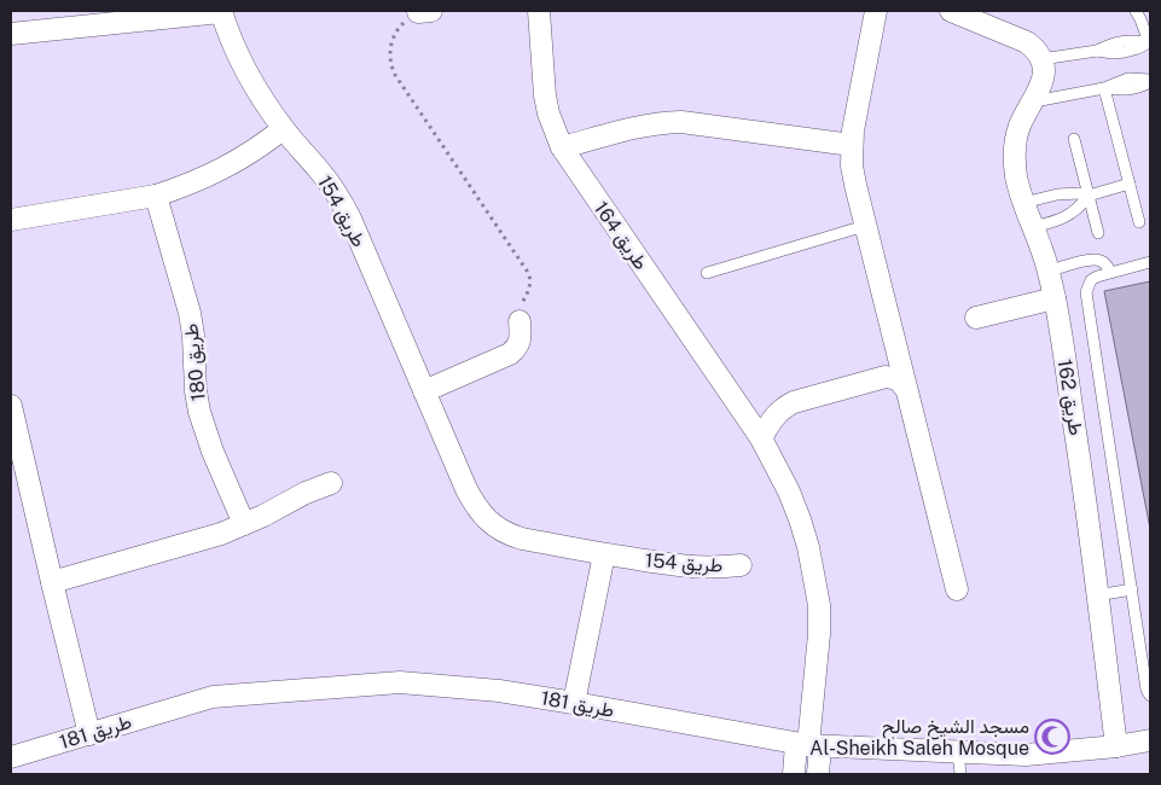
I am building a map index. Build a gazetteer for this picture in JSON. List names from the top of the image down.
{
  "streets": {
    "street": [
      "طريق 154",
      "طريق 164",
      "طريق 180",
      "طريق 162",
      "طريق 181"
    ]
  },
  "crossings": [
    ["طريق 164", "طريق 181"],
    ["طريق 162", "طريق 181"]
  ],
  "places": {
    "mosque": ["مسجد الشيخ صالح Al-Sheikh Saleh Mosque"]
  }
}
